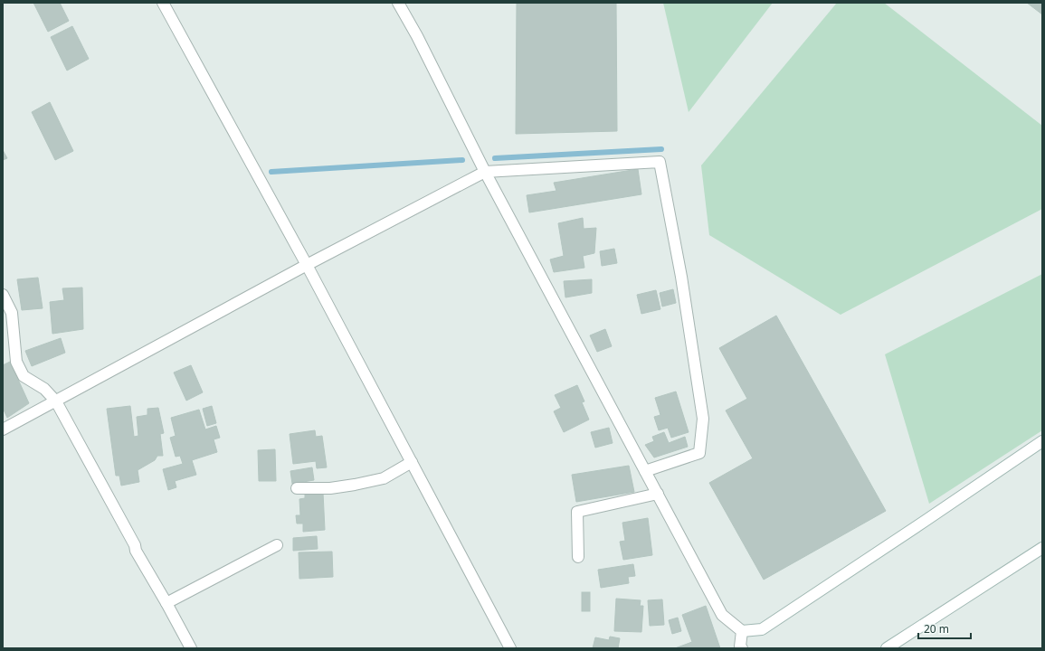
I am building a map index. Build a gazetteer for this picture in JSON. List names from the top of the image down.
{
  "scale_bar": "20 m"
}
